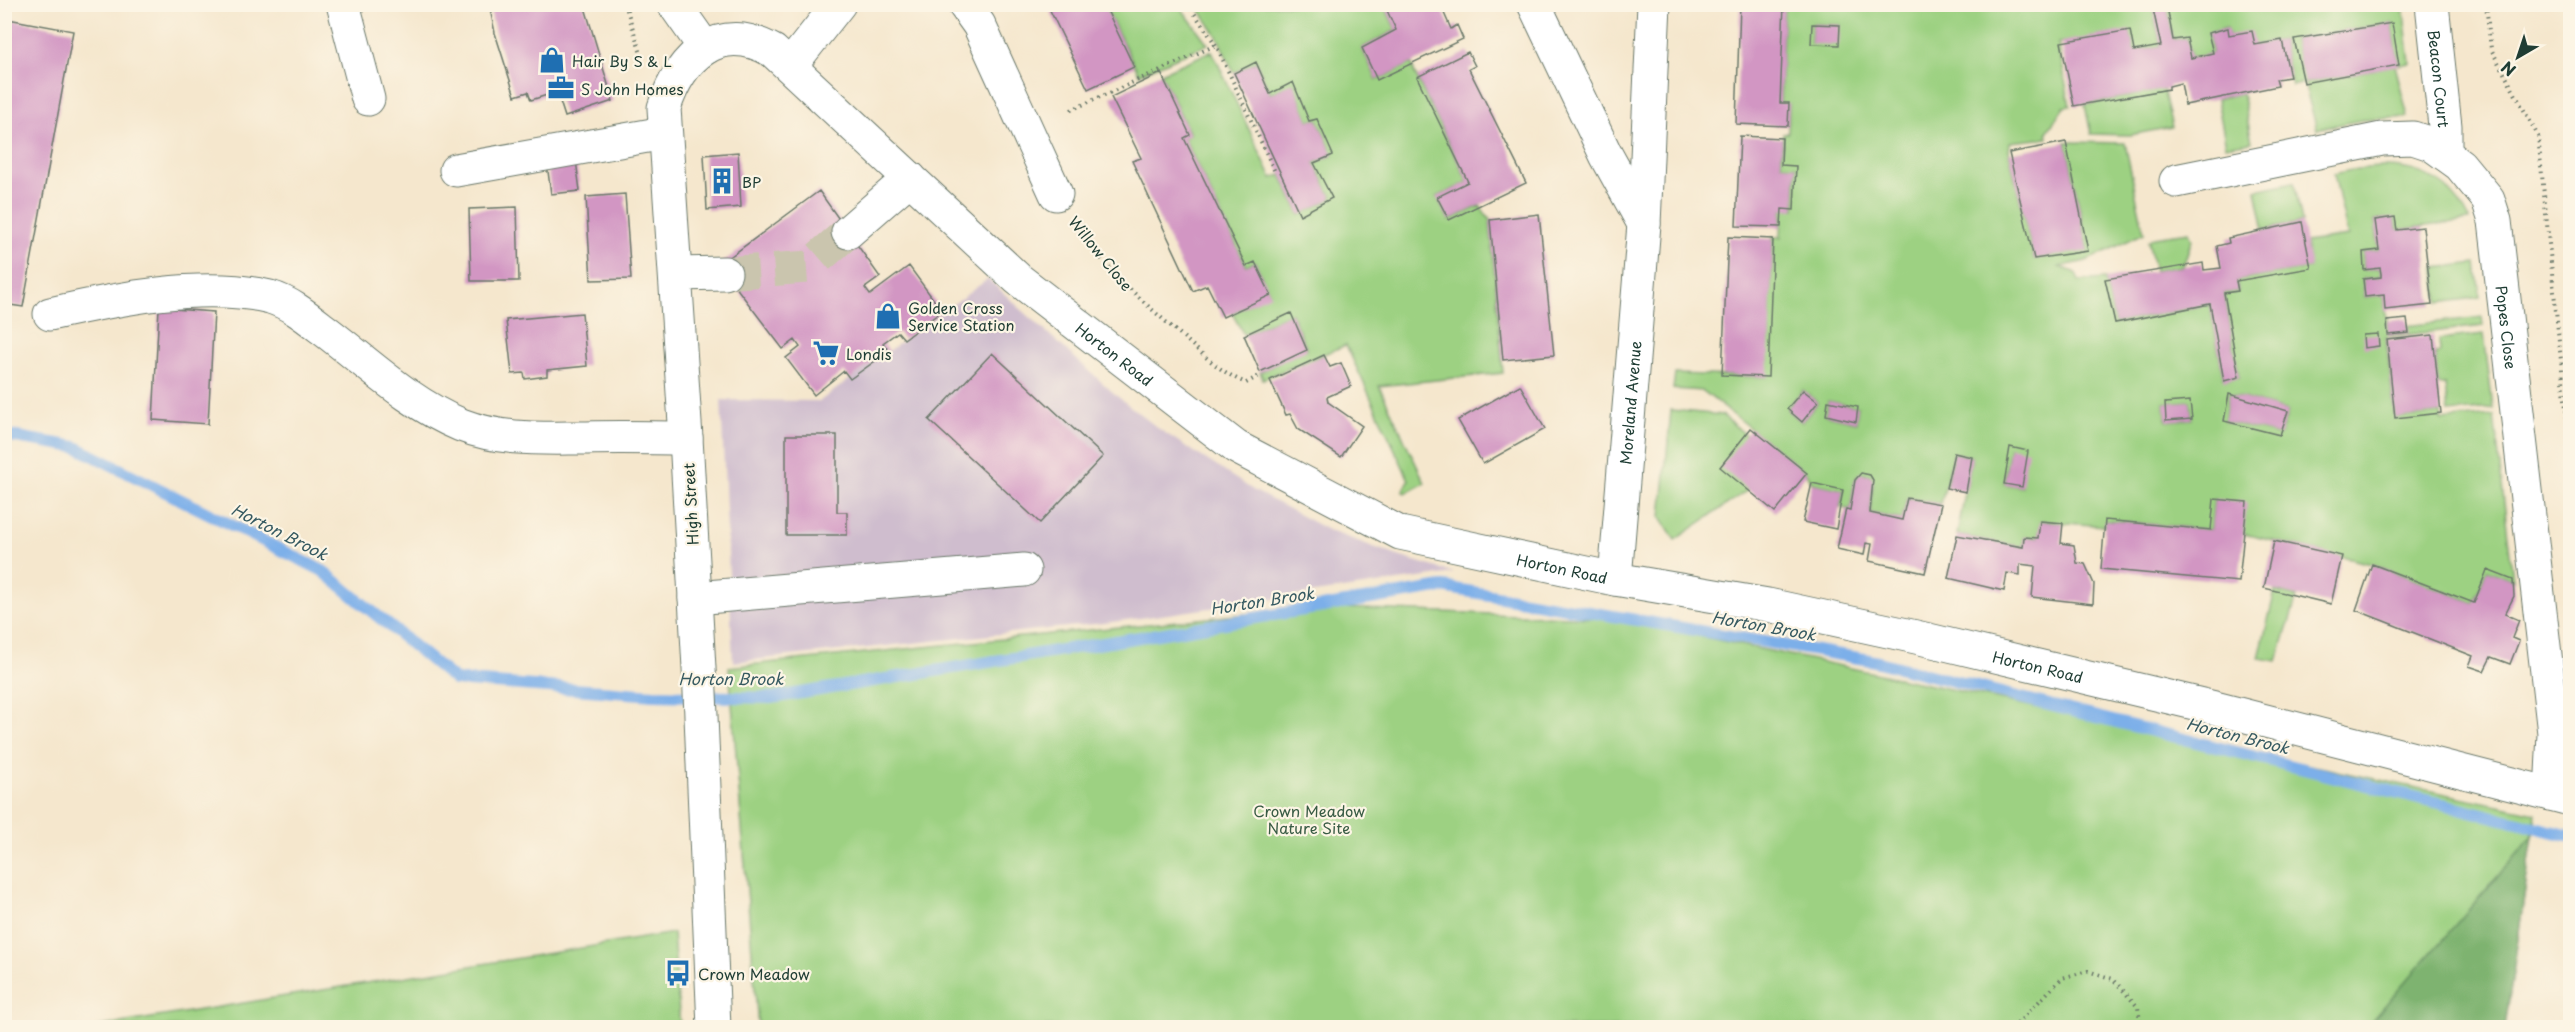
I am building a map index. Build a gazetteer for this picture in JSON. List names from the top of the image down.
{
  "streets": {
    "street": [
      "Beacon Court",
      "Popes Close",
      "Horton Road",
      "Moreland Avenue",
      "High Street"
    ],
    "path": ["Willow Close"]
  },
  "crossings": [
    ["Beacon Court", "Popes Close"],
    ["Popes Close", "Horton Road"],
    ["Horton Road", "Moreland Avenue"],
    ["Horton Road", "High Street"]
  ],
  "water": ["Horton Brook"],
  "parks": ["Crown Meadow Nature Site"],
  "places": {
    "shop": ["Hair By S & L", "Golden Cross Service Station"],
    "office": ["S John Homes"],
    "building": ["BP"],
    "supermarket": ["Londis"],
    "bus stop": ["Crown Meadow"]
  },
  "north": "bottom left"
}
